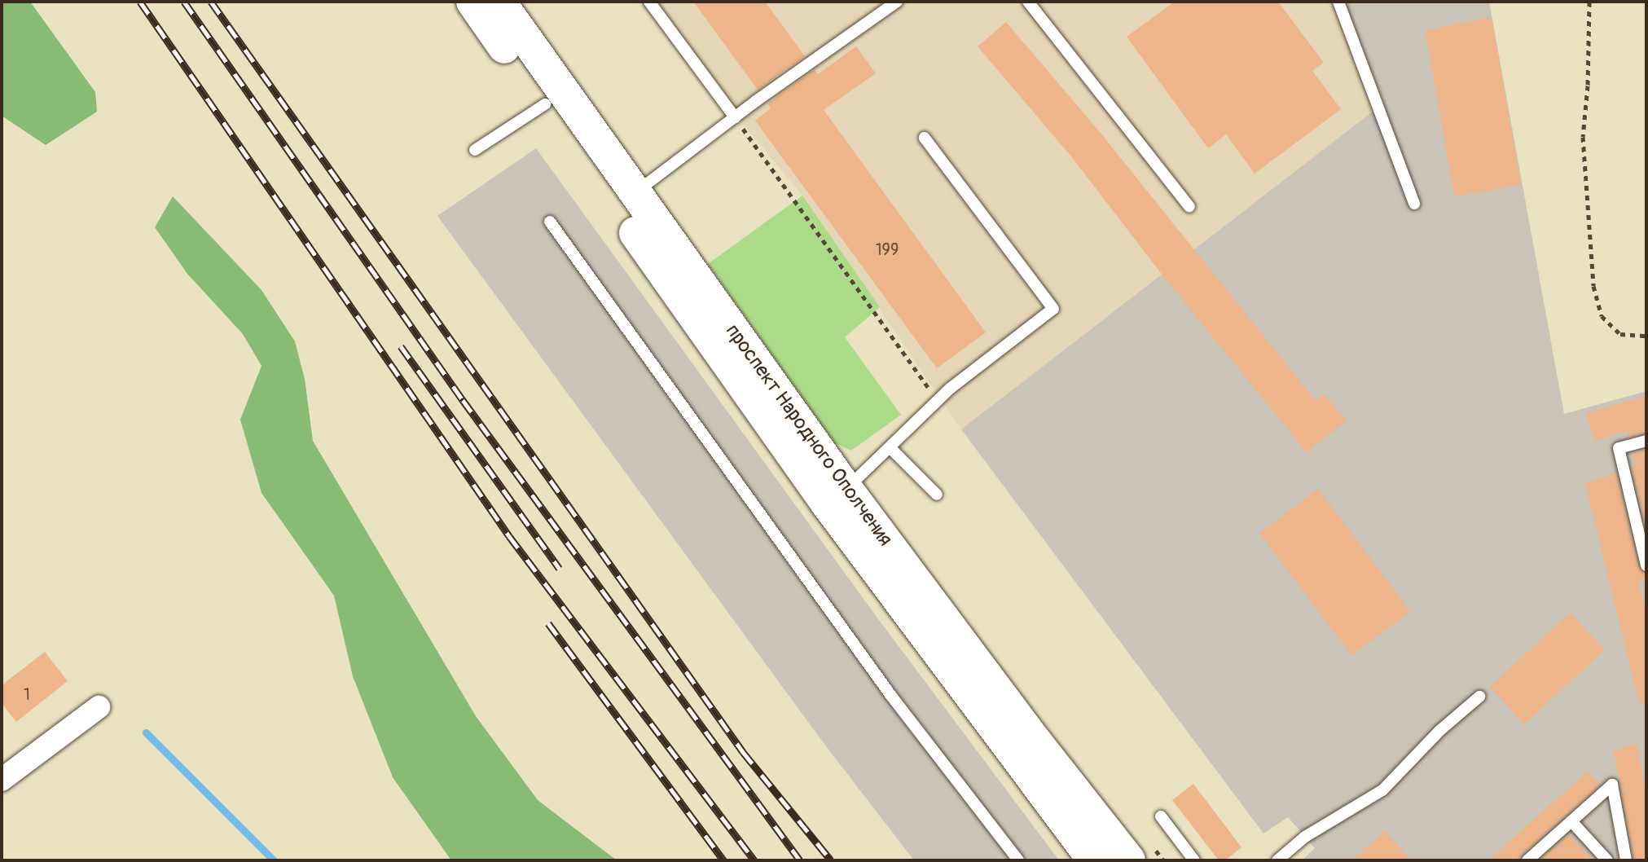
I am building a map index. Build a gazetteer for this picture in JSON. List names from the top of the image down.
{
  "streets": {
    "main road": ["проспект Народного Ополчения"]
  },
  "house_numbers": ["199", "1"]
}
